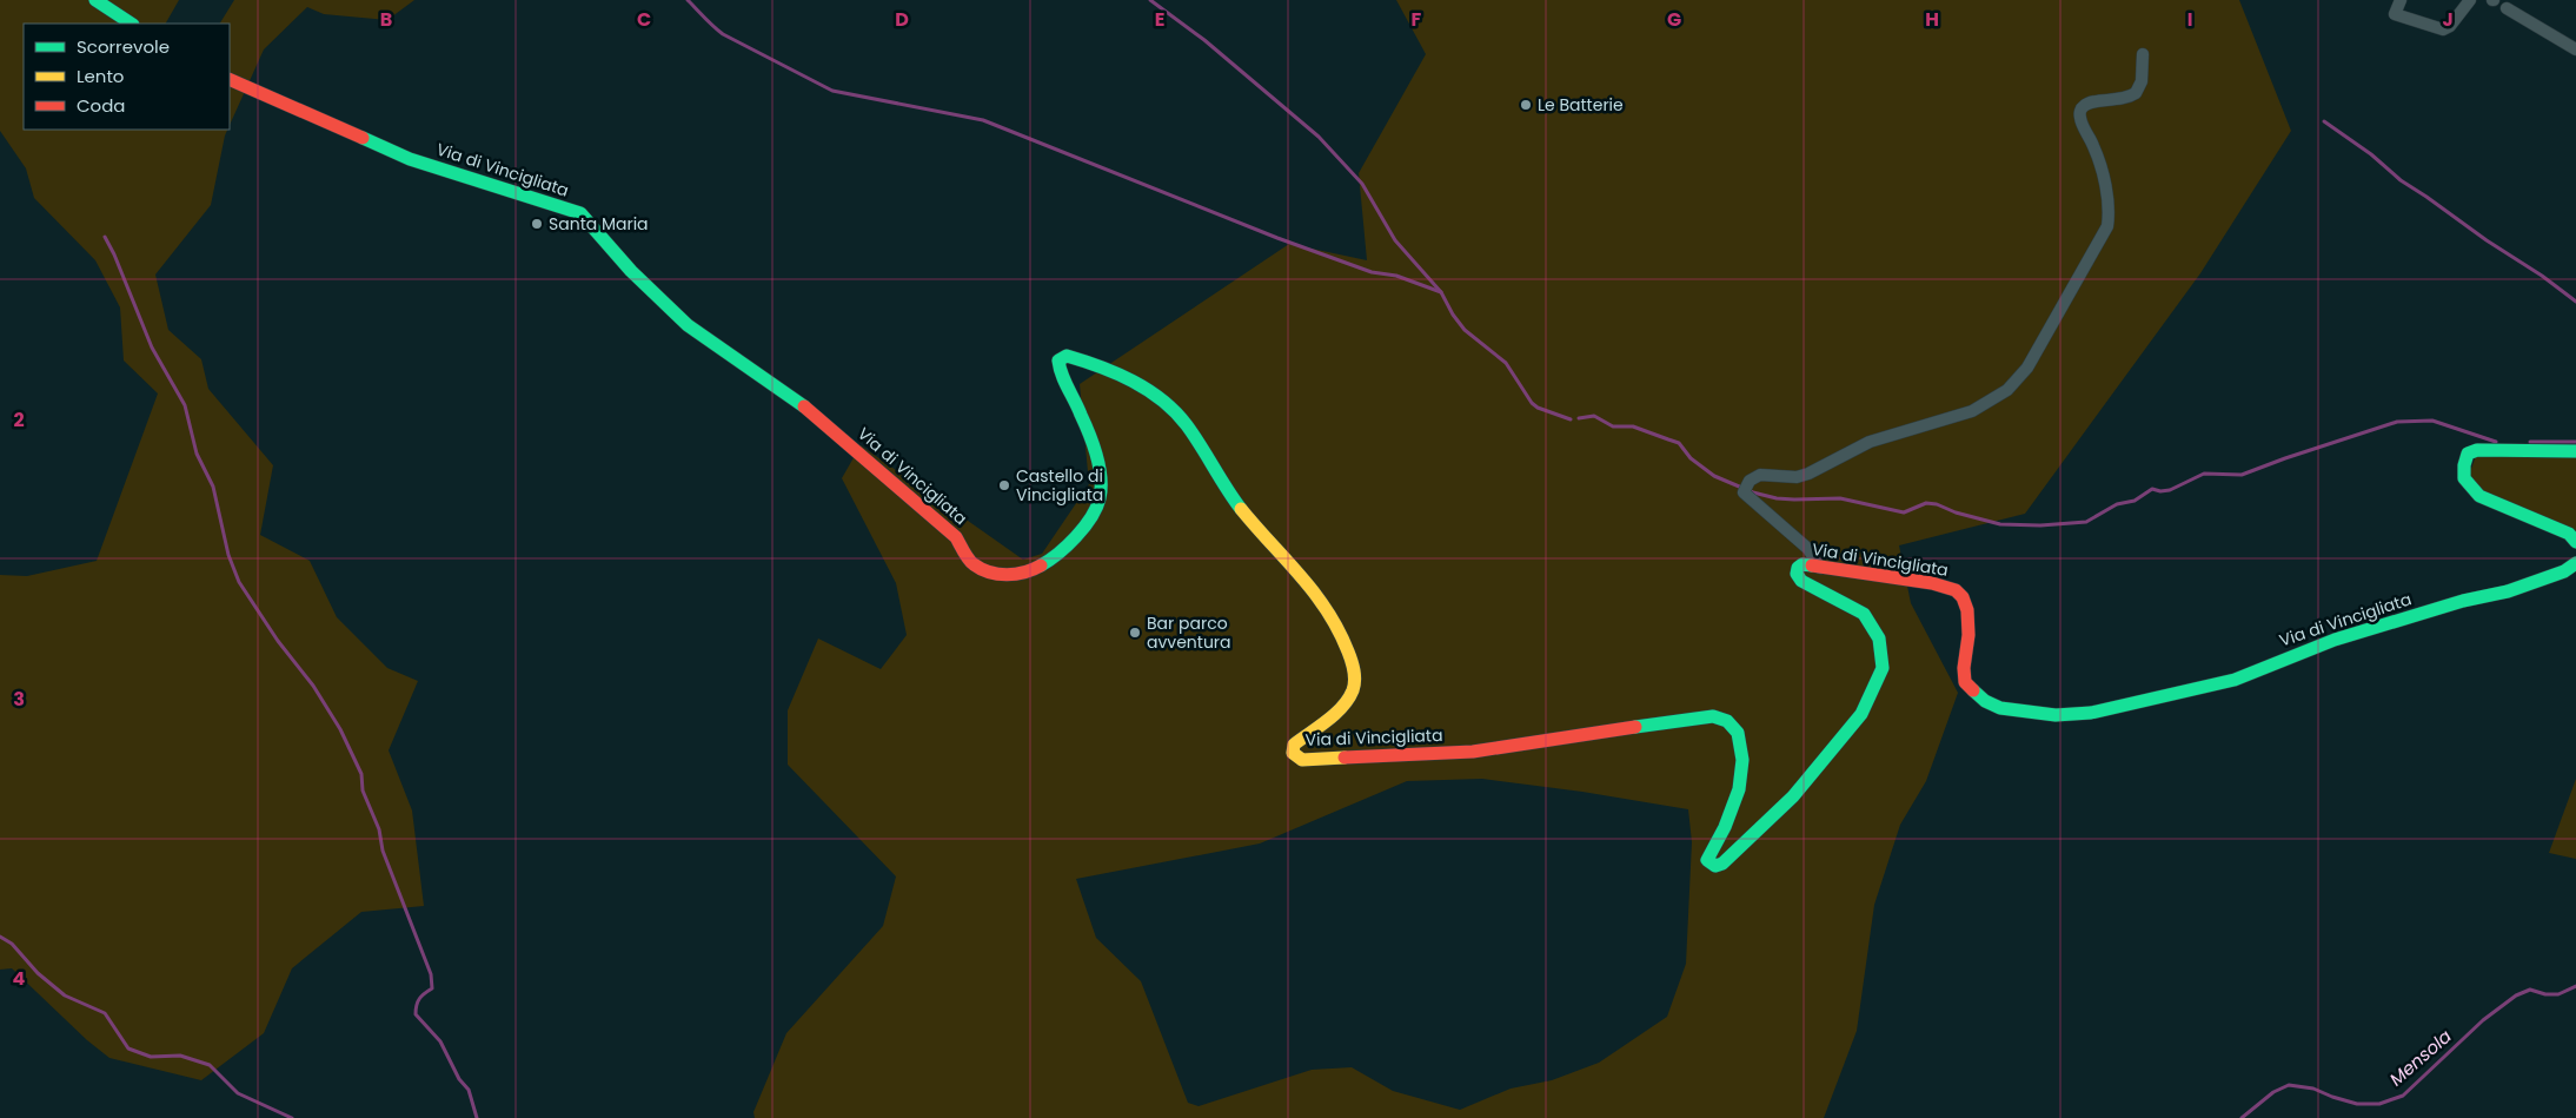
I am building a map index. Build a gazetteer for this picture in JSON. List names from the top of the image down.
{
  "streets": {
    "street": ["Via di Vincigliata"]
  },
  "water": ["Mensola"],
  "places": [
    "Le Batterie",
    "Santa Maria",
    "Castello di Vincigliata",
    "Bar parco avventura"
  ],
  "legend": ["Scorrevole", "Lento", "Coda"],
  "grid": {
    "columns": [
      "B",
      "C",
      "D",
      "E",
      "F",
      "G",
      "H",
      "I",
      "J"
    ],
    "rows": ["2", "3", "4"]
  }
}
